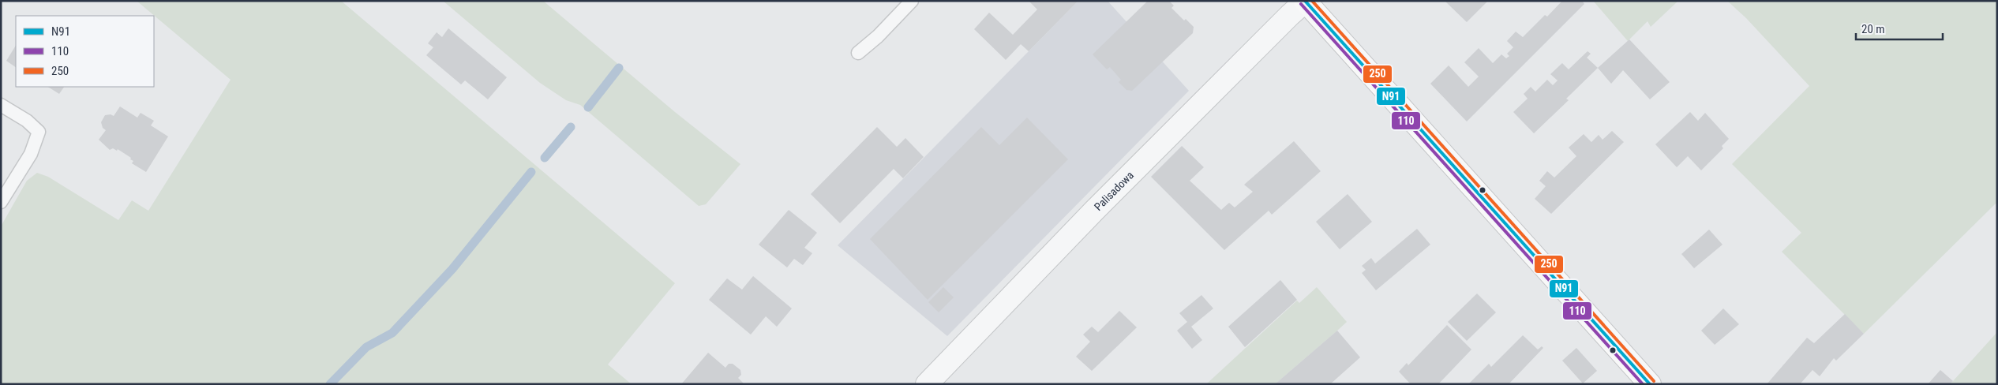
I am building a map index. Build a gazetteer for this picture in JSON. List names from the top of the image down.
{
  "streets": {
    "street": ["Palisadowa"]
  },
  "lines": ["transit line N91", "transit line 250", "transit line 110"],
  "legend": ["N91", "110", "250"],
  "scale_bar": "20 m"
}
